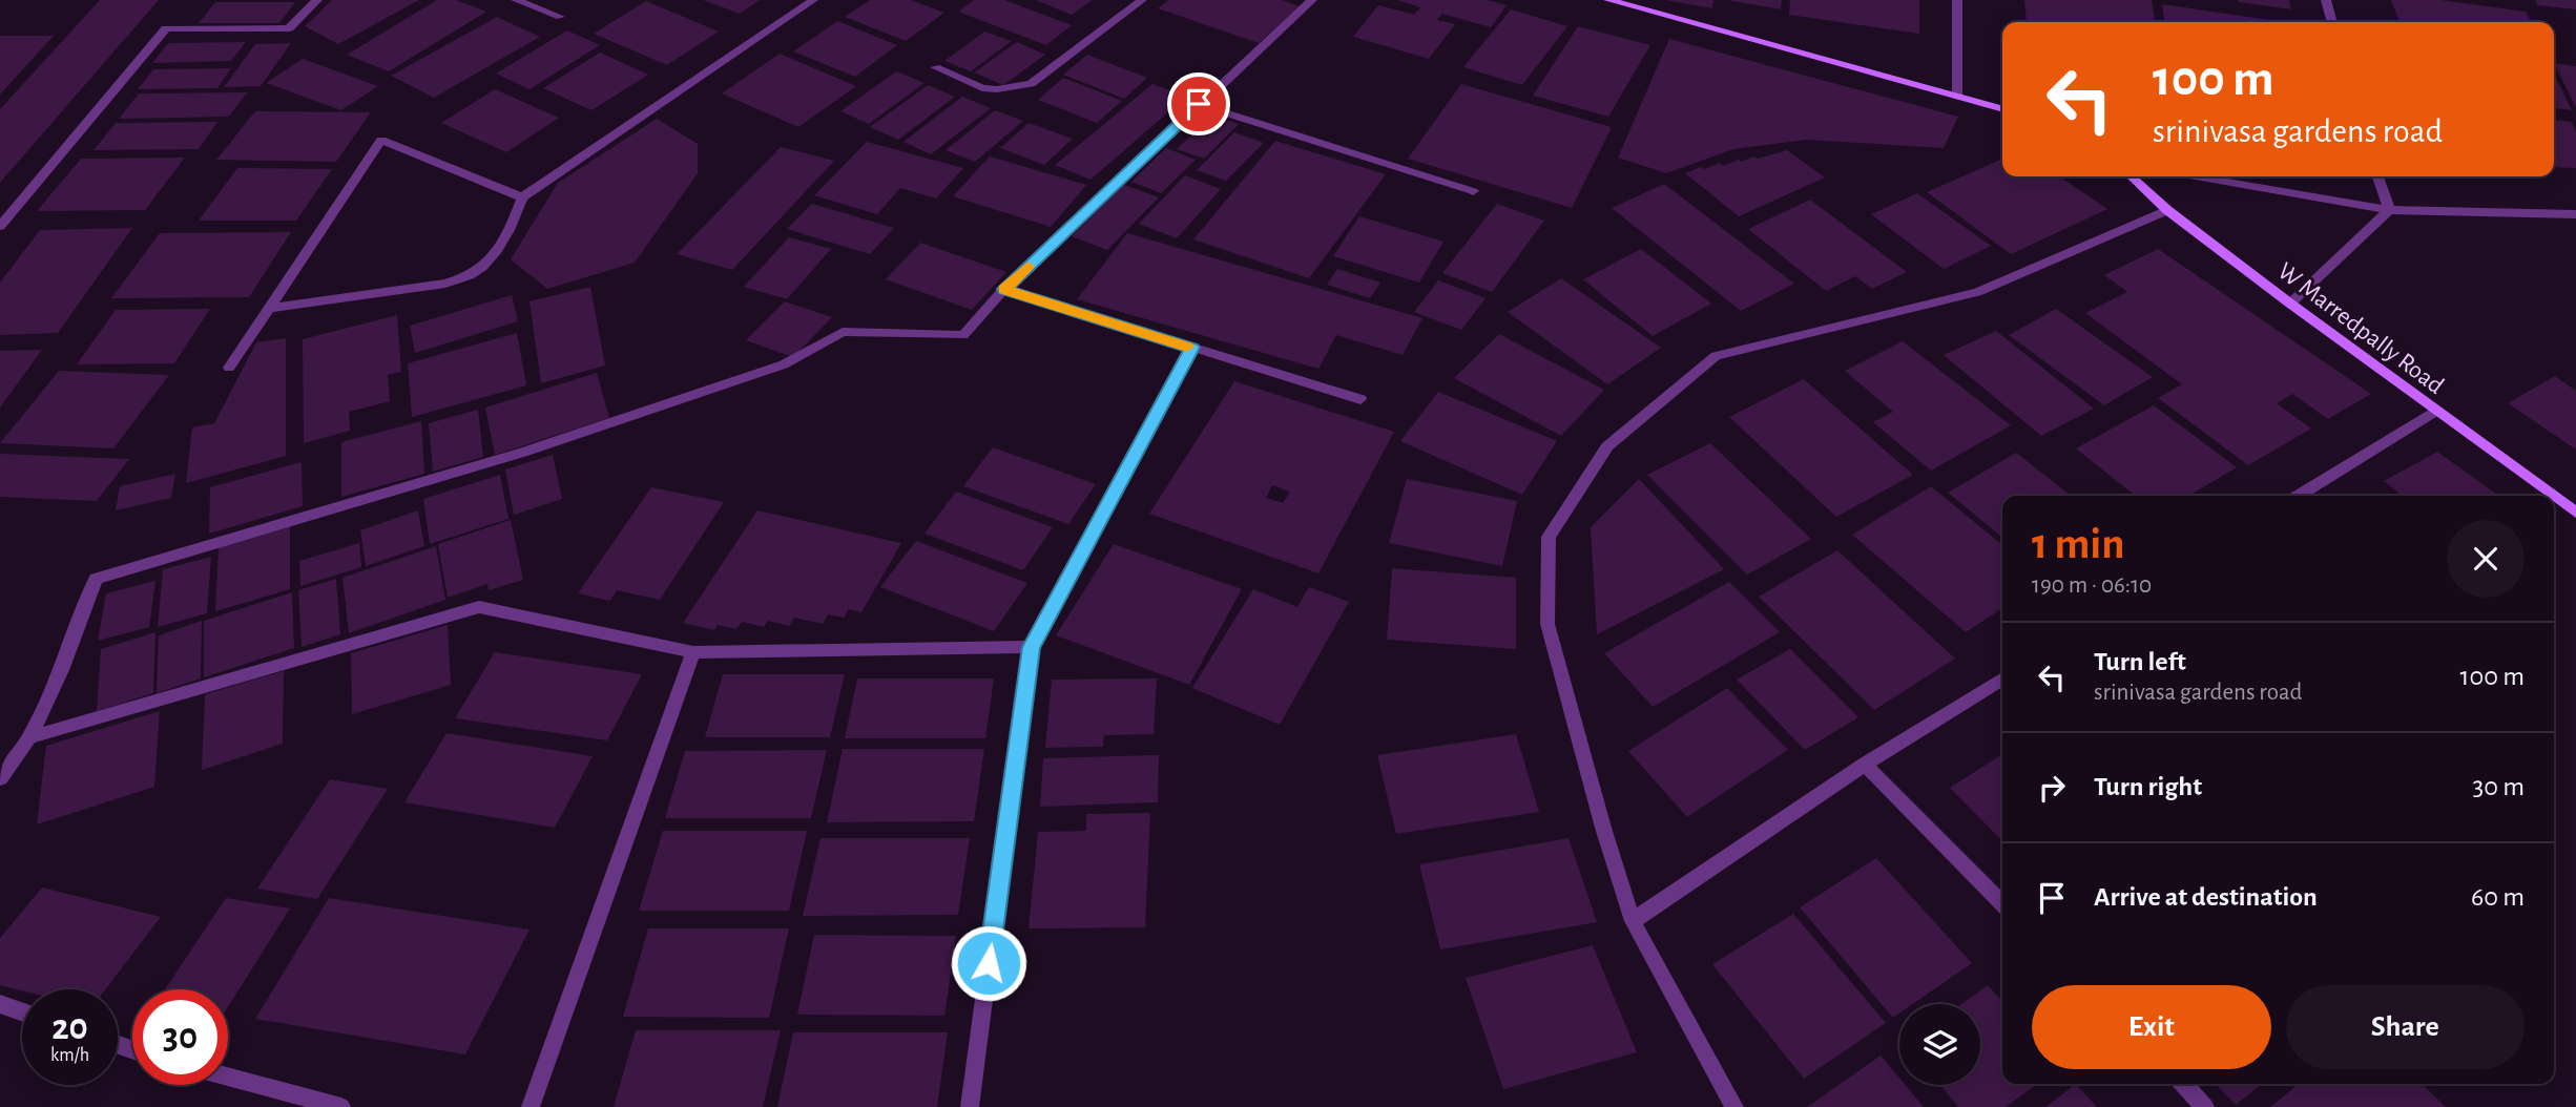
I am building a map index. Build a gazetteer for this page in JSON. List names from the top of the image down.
{
  "streets": {
    "main road": ["W Marredpally Road"]
  },
  "page": {
    "turn": ["100 m", "srinivasa gardens road"],
    "heading": ["1 min", "190 m · 06:10"],
    "list": [
      {
        "name": "Turn left",
        "note": "srinivasa gardens road",
        "value": "100 m"
      },
      {
        "name": "Turn right",
        "value": "30 m"
      },
      {
        "name": "Arrive at destination",
        "value": "60 m"
      }
    ],
    "buttons": ["Exit", "Share"],
    "speed": "20 km/h",
    "limit": "30"
  }
}
